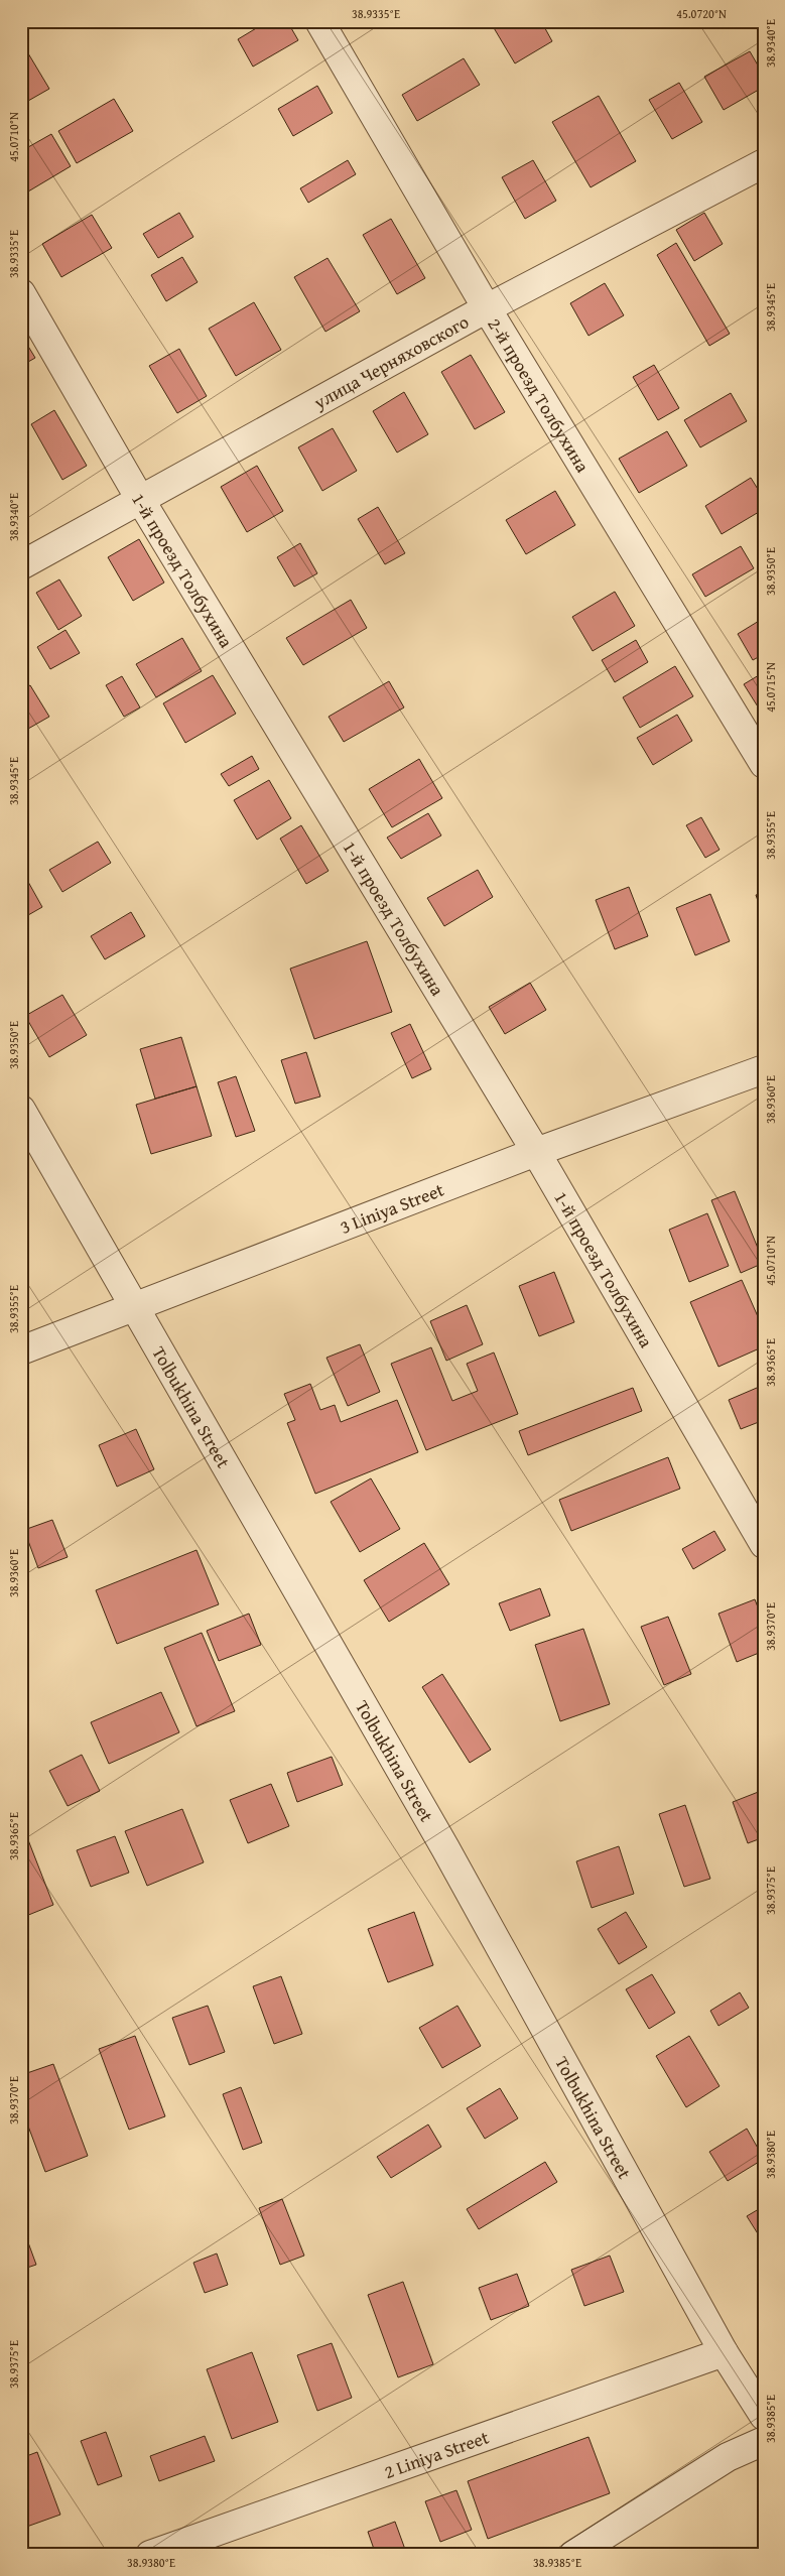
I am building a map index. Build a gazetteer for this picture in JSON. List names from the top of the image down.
{
  "streets": {
    "street": [
      "улица Черняховского",
      "2-й проезд Толбухина",
      "1-й проезд Толбухина",
      "3 Liniya Street",
      "Tolbukhina Street",
      "2 Liniya Street"
    ]
  },
  "crossings": [
    ["улица Черняховского", "2-й проезд Толбухина"],
    ["улица Черняховского", "1-й проезд Толбухина"],
    ["1-й проезд Толбухина", "3 Liniya Street"],
    ["3 Liniya Street", "Tolbukhina Street"],
    ["Tolbukhina Street", "2 Liniya Street"]
  ],
  "coordinates": [
    "38.9335°E",
    "45.0720°N",
    "38.9340°E",
    "45.0710°N",
    "38.9345°E",
    "38.9350°E",
    "45.0715°N",
    "38.9355°E",
    "38.9360°E",
    "38.9365°E",
    "38.9370°E",
    "38.9375°E",
    "38.9380°E",
    "38.9385°E"
  ]
}
